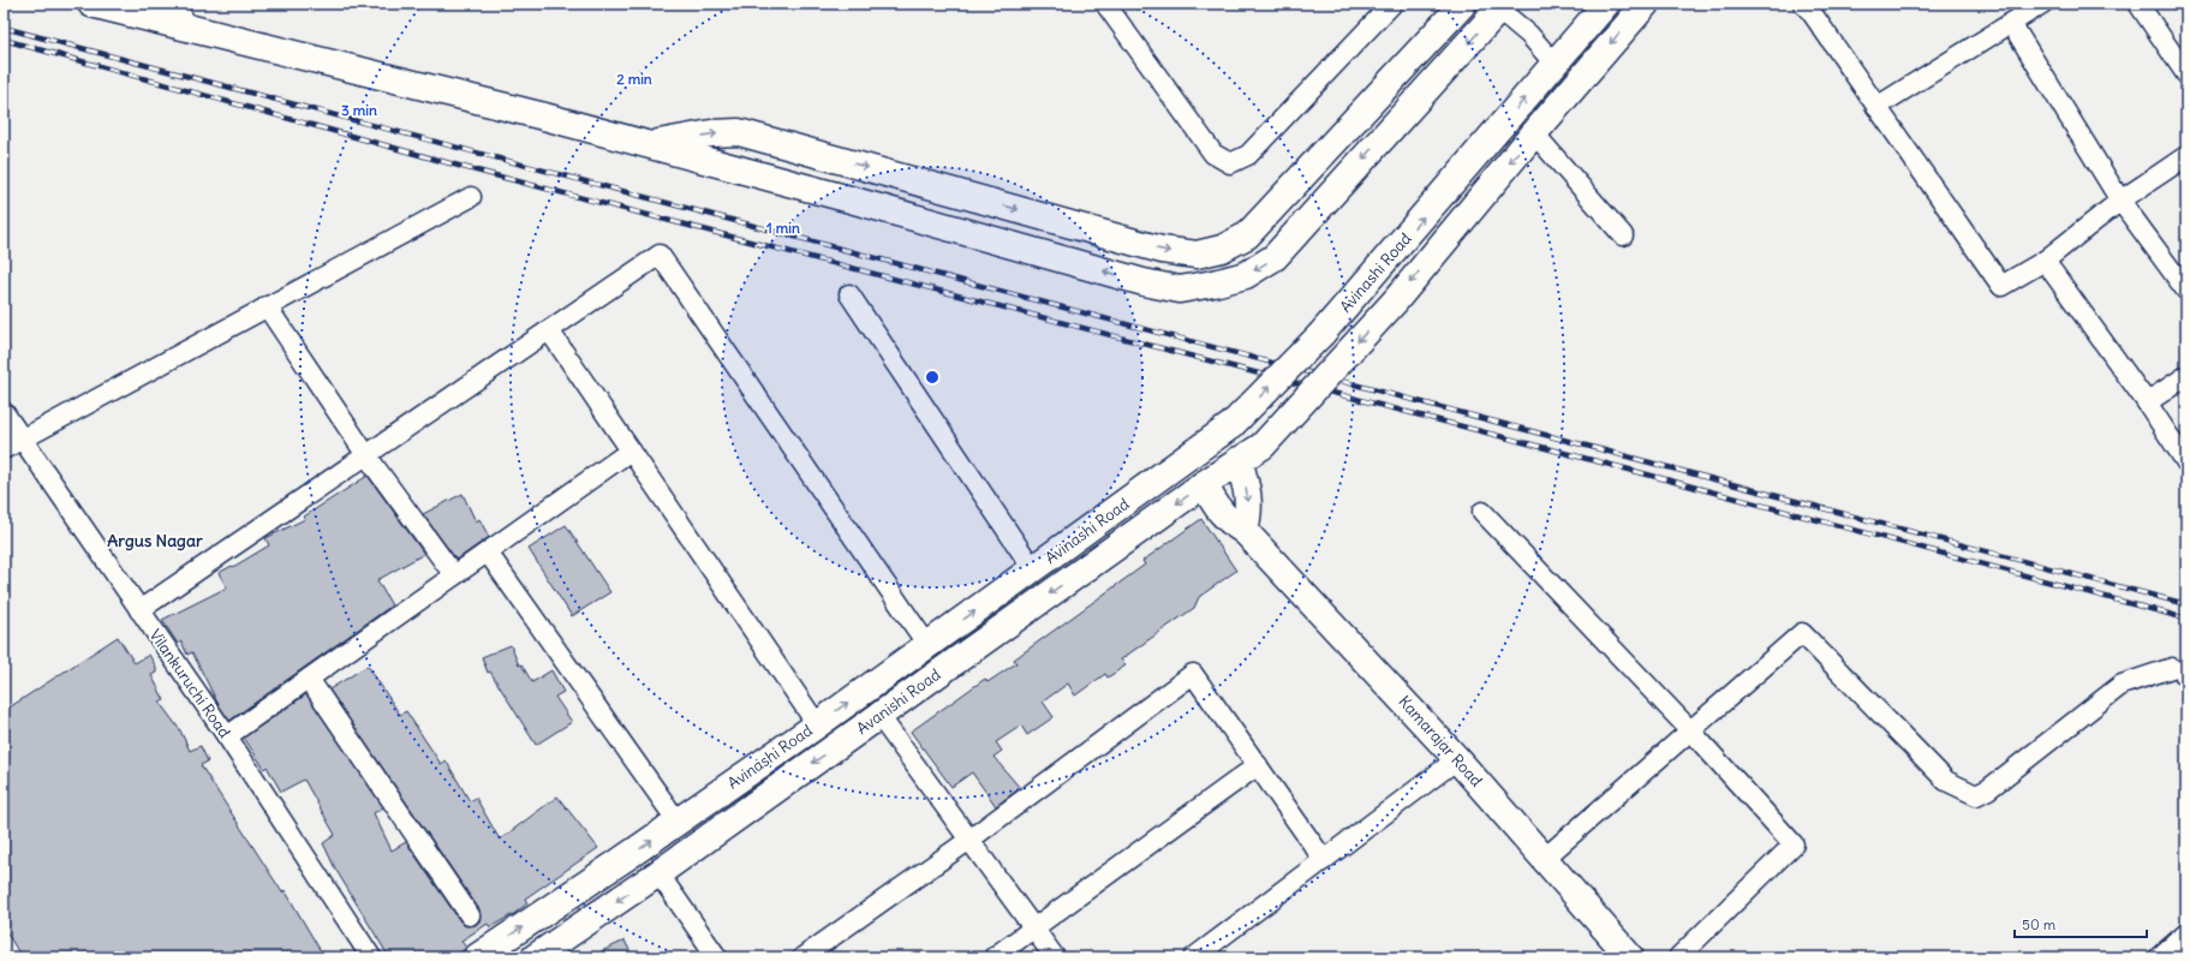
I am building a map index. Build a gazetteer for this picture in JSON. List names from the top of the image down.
{
  "streets": {
    "main road": ["Avinashi Road", "Avanishi Road", "Kamarajar Road"],
    "street": ["Vilankuruchi Road"]
  },
  "crossings": [
    ["Avinashi Road", "Avanishi Road"],
    ["Avanishi Road", "Kamarajar Road"]
  ],
  "one_way": ["Avanishi Road"],
  "districts": ["Argus Nagar"],
  "scale_bar": "50 m",
  "rings": ["2 min", "3 min", "1 min"]
}
